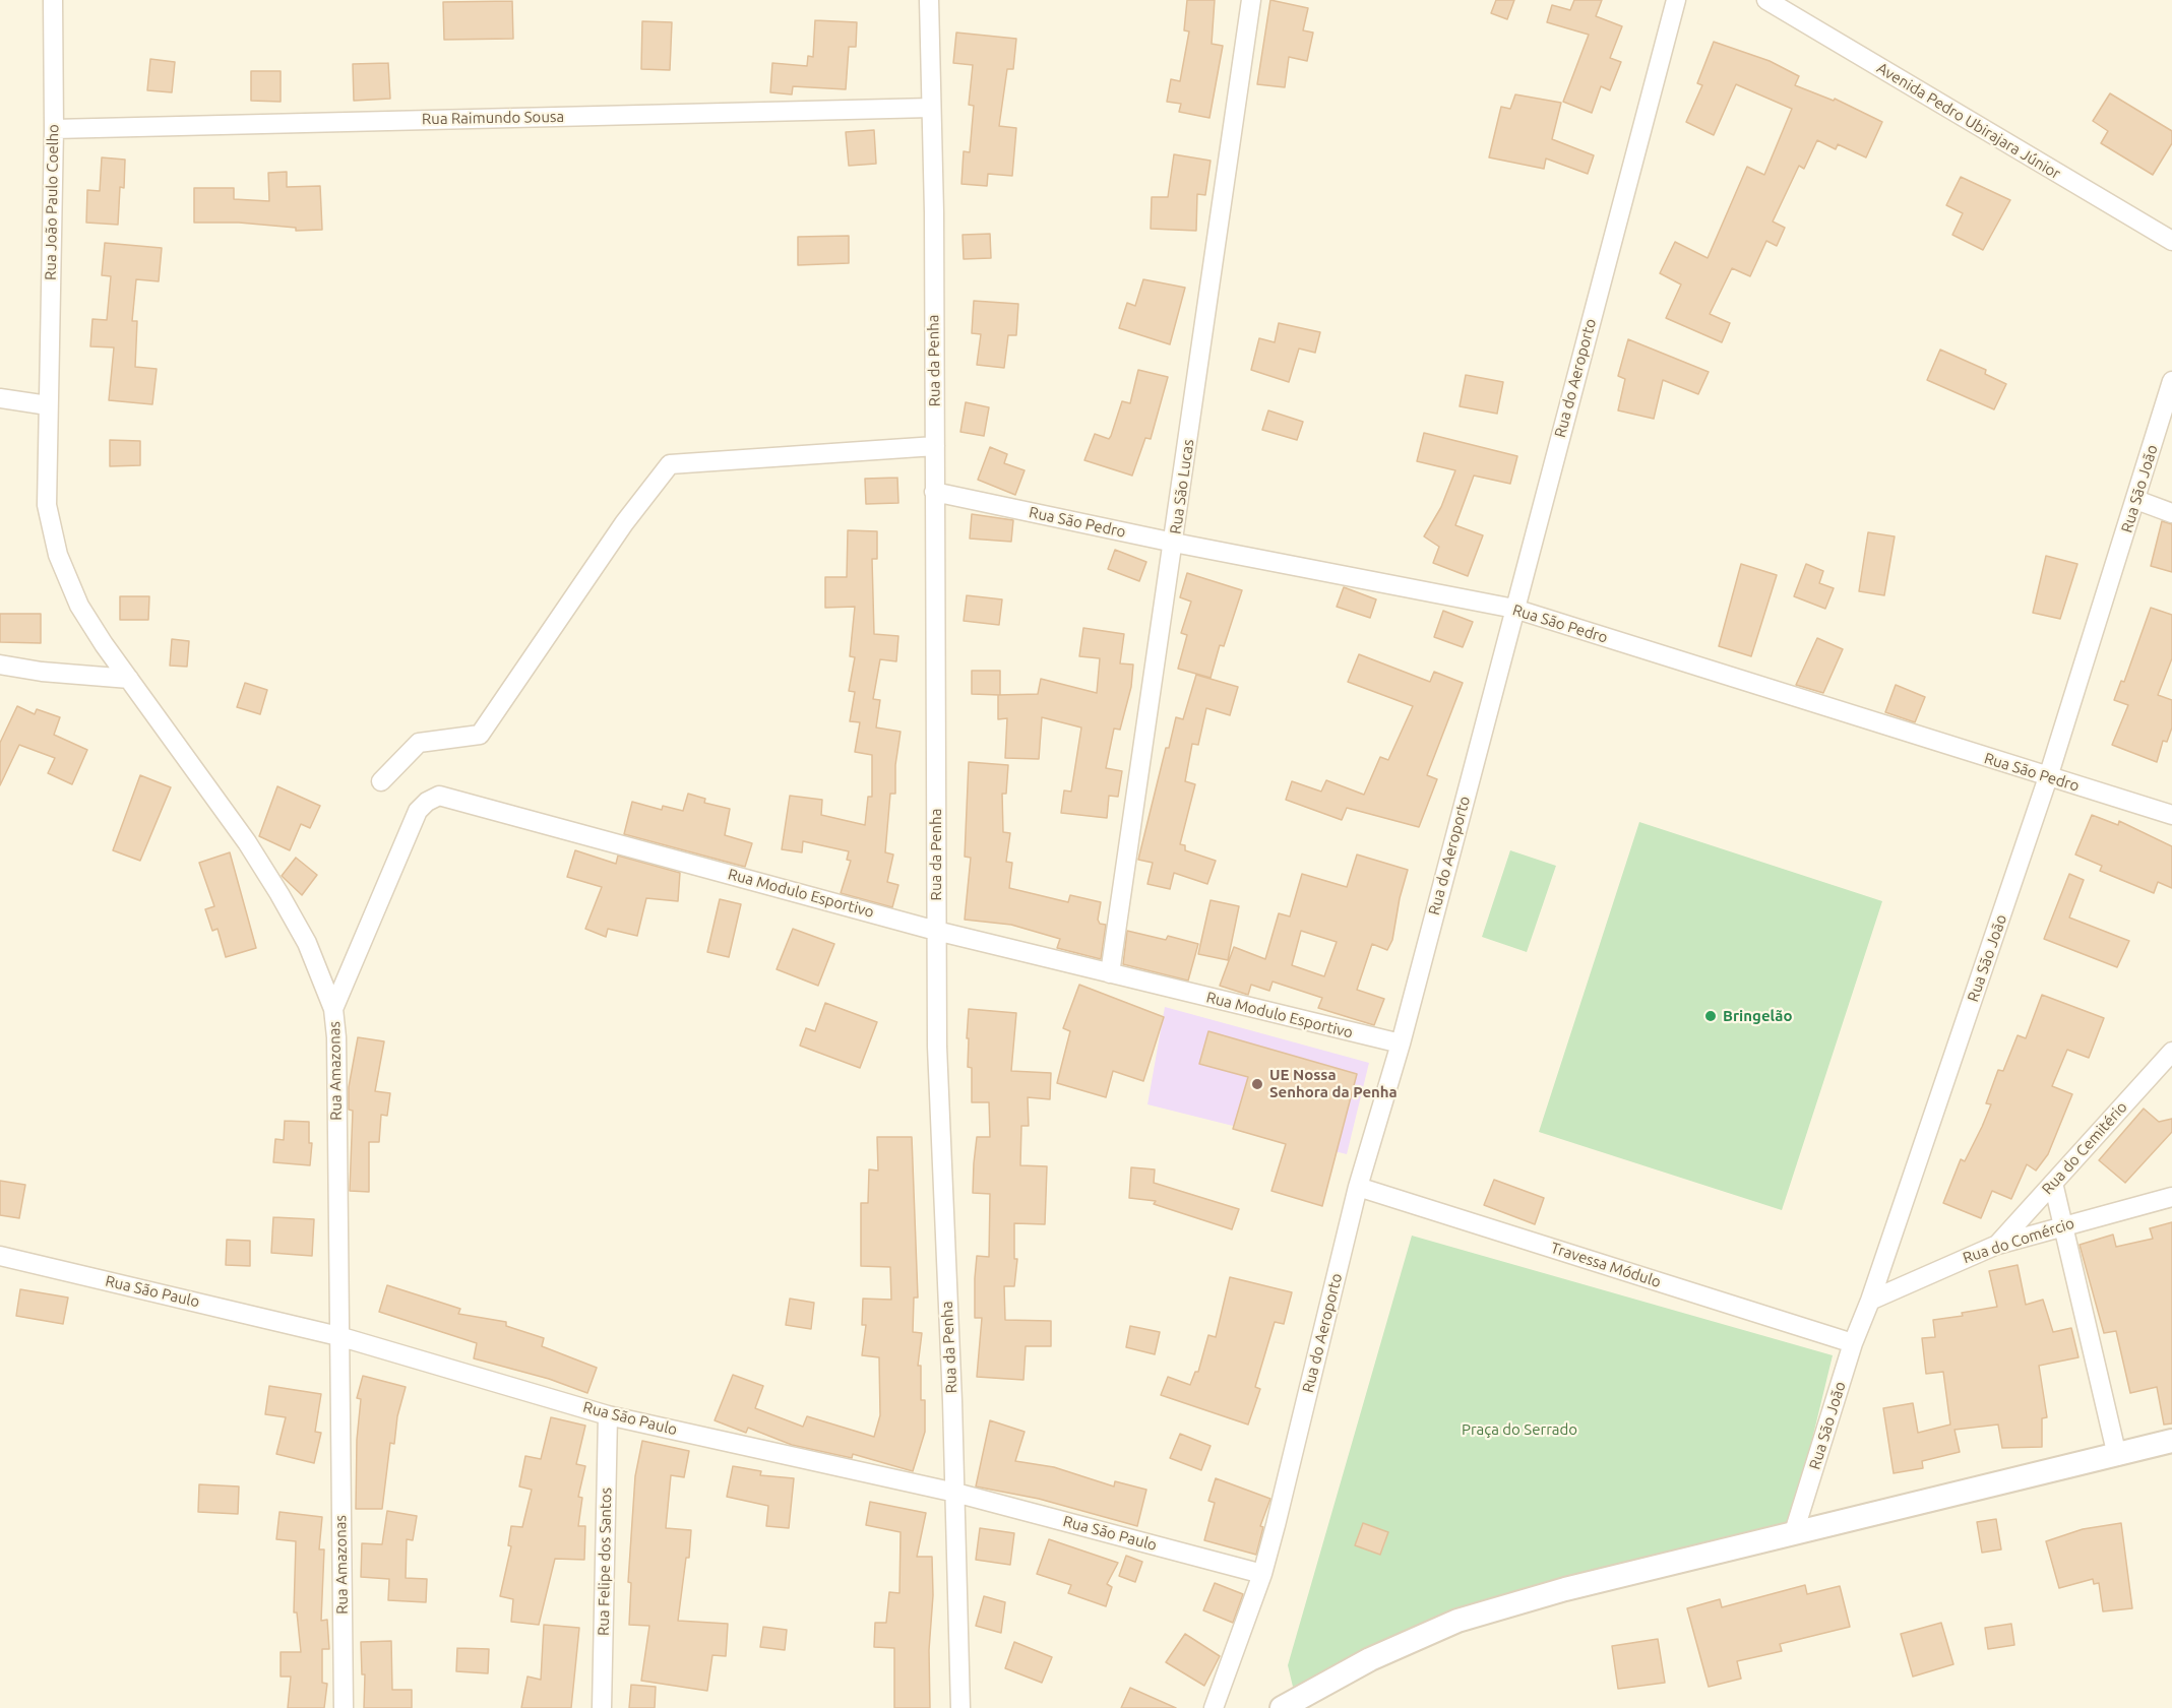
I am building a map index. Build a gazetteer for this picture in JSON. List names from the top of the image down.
{
  "streets": {
    "street": [
      "Rua Raimundo Sousa",
      "Avenida Pedro Ubirajara Júnior",
      "Rua João Paulo Coelho",
      "Rua da Penha",
      "Rua do Aeroporto",
      "Rua São Lucas",
      "Rua São João",
      "Rua São Pedro",
      "Rua Modulo Esportivo",
      "Rua Amazonas",
      "Rua do Cemitério",
      "Rua do Comércio",
      "Travessa Módulo",
      "Rua São Paulo",
      "Rua Felipe dos Santos"
    ]
  },
  "crossings": [
    ["Rua Raimundo Sousa", "Rua João Paulo Coelho"],
    ["Rua Raimundo Sousa", "Rua da Penha"],
    ["Rua João Paulo Coelho", "Rua Amazonas"],
    ["Rua da Penha", "Rua São Pedro"],
    ["Rua da Penha", "Rua Modulo Esportivo"],
    ["Rua da Penha", "Rua São Paulo"],
    ["Rua do Aeroporto", "Rua São Pedro"],
    ["Rua do Aeroporto", "Rua Modulo Esportivo"],
    ["Rua do Aeroporto", "Travessa Módulo"],
    ["Rua do Aeroporto", "Rua São Paulo"],
    ["Rua São Lucas", "Rua São Pedro"],
    ["Rua São Lucas", "Rua Modulo Esportivo"],
    ["Rua São João", "Rua São Pedro"],
    ["Rua São João", "Rua do Comércio"],
    ["Rua São João", "Travessa Módulo"],
    ["Rua Modulo Esportivo", "Rua Amazonas"],
    ["Rua Amazonas", "Rua São Paulo"],
    ["Rua do Cemitério", "Rua do Comércio"],
    ["Rua São Paulo", "Rua Felipe dos Santos"]
  ],
  "parks": ["Praça do Serrado"],
  "places": ["Bringelão", "UE Nossa Senhora da Penha"]
}
